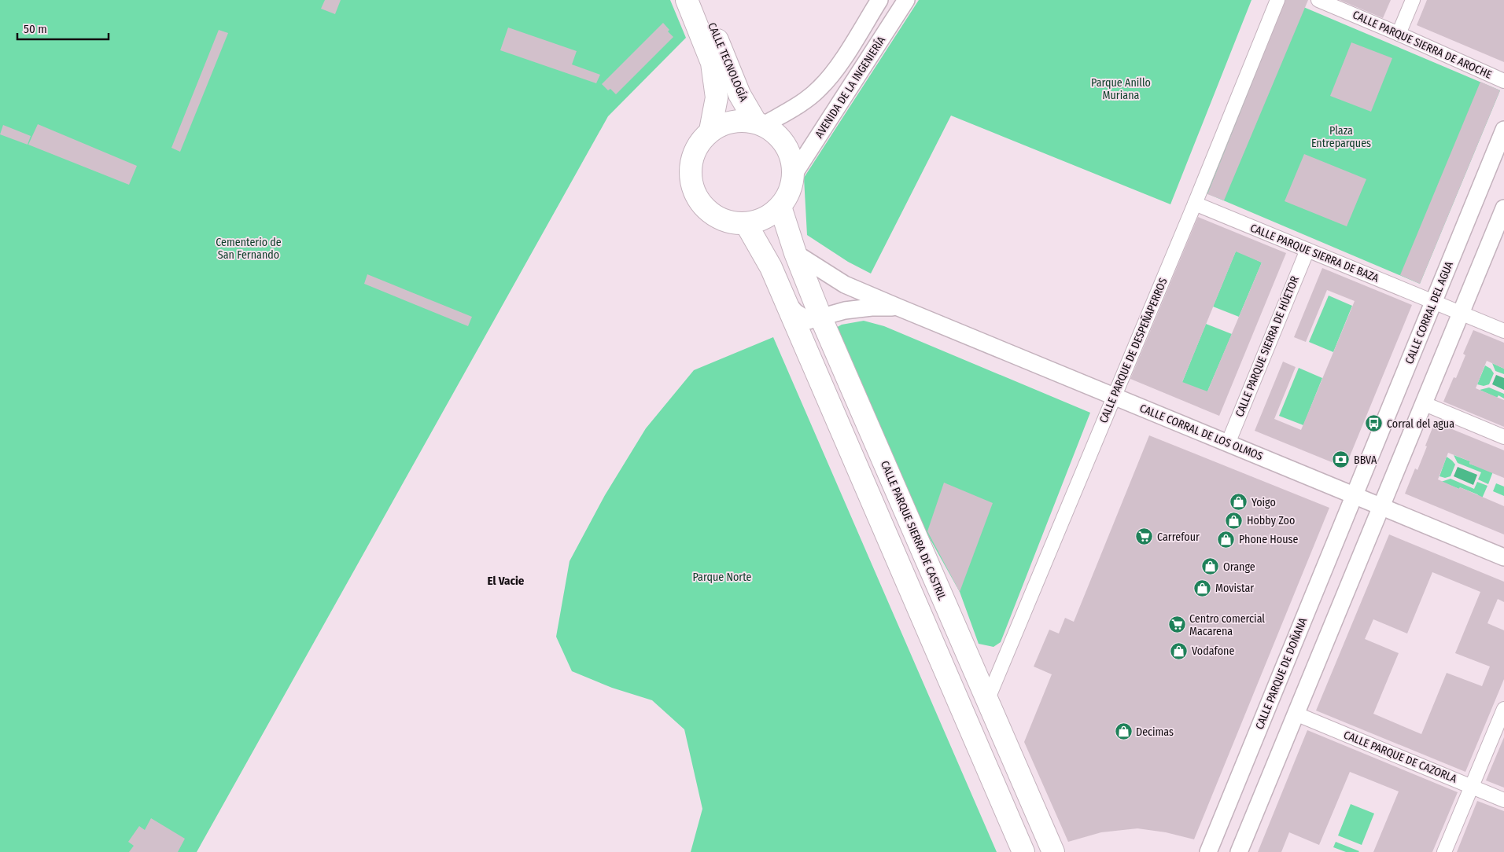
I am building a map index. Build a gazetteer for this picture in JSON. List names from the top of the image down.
{
  "streets": {
    "main road": ["CALLE TECNOLOGÍA", "CALLE PARQUE SIERRA DE CASTRIL"],
    "street": [
      "CALLE PARQUE SIERRA DE AROCHE",
      "AVENIDA DE LA INGENIERÍA",
      "CALLE PARQUE SIERRA DE BAZA",
      "CALLE CORRAL DEL AGUA",
      "CALLE PARQUE SIERRA DE HÚETOR",
      "CALLE PARQUE DE DESPEÑAPERROS",
      "CALLE CORRAL DE LOS OLMOS",
      "CALLE PARQUE DE DOÑANA",
      "CALLE PARQUE DE CAZORLA"
    ]
  },
  "crossings": [
    ["CALLE TECNOLOGÍA", "AVENIDA DE LA INGENIERÍA"],
    ["CALLE TECNOLOGÍA", "CALLE PARQUE SIERRA DE CASTRIL"],
    ["AVENIDA DE LA INGENIERÍA", "CALLE PARQUE SIERRA DE CASTRIL"],
    ["CALLE PARQUE SIERRA DE BAZA", "CALLE CORRAL DEL AGUA"],
    ["CALLE PARQUE SIERRA DE BAZA", "CALLE PARQUE SIERRA DE HÚETOR"],
    ["CALLE PARQUE SIERRA DE BAZA", "CALLE PARQUE DE DESPEÑAPERROS"],
    ["CALLE CORRAL DEL AGUA", "CALLE CORRAL DE LOS OLMOS"],
    ["CALLE CORRAL DEL AGUA", "CALLE PARQUE DE DOÑANA"],
    ["CALLE PARQUE SIERRA DE HÚETOR", "CALLE CORRAL DE LOS OLMOS"],
    ["CALLE PARQUE DE DESPEÑAPERROS", "CALLE CORRAL DE LOS OLMOS"],
    ["CALLE PARQUE DE DESPEÑAPERROS", "CALLE PARQUE SIERRA DE CASTRIL"],
    ["CALLE CORRAL DE LOS OLMOS", "CALLE PARQUE SIERRA DE CASTRIL"],
    ["CALLE CORRAL DE LOS OLMOS", "CALLE PARQUE DE DOÑANA"]
  ],
  "districts": ["El Vacie"],
  "parks": [
    "Parque Anillo Muriana",
    "Plaza Entreparques",
    "Cementerio de San Fernando",
    "Parque Norte"
  ],
  "places": {
    "bus stop": ["Corral del agua"],
    "bank": ["BBVA"],
    "shop": [
      "Yoigo",
      "Hobby Zoo",
      "Phone House",
      "Orange",
      "Movistar",
      "Vodafone",
      "Decimas"
    ],
    "supermarket": ["Carrefour", "Centro comercial Macarena"]
  },
  "scale_bar": "50 m"
}
